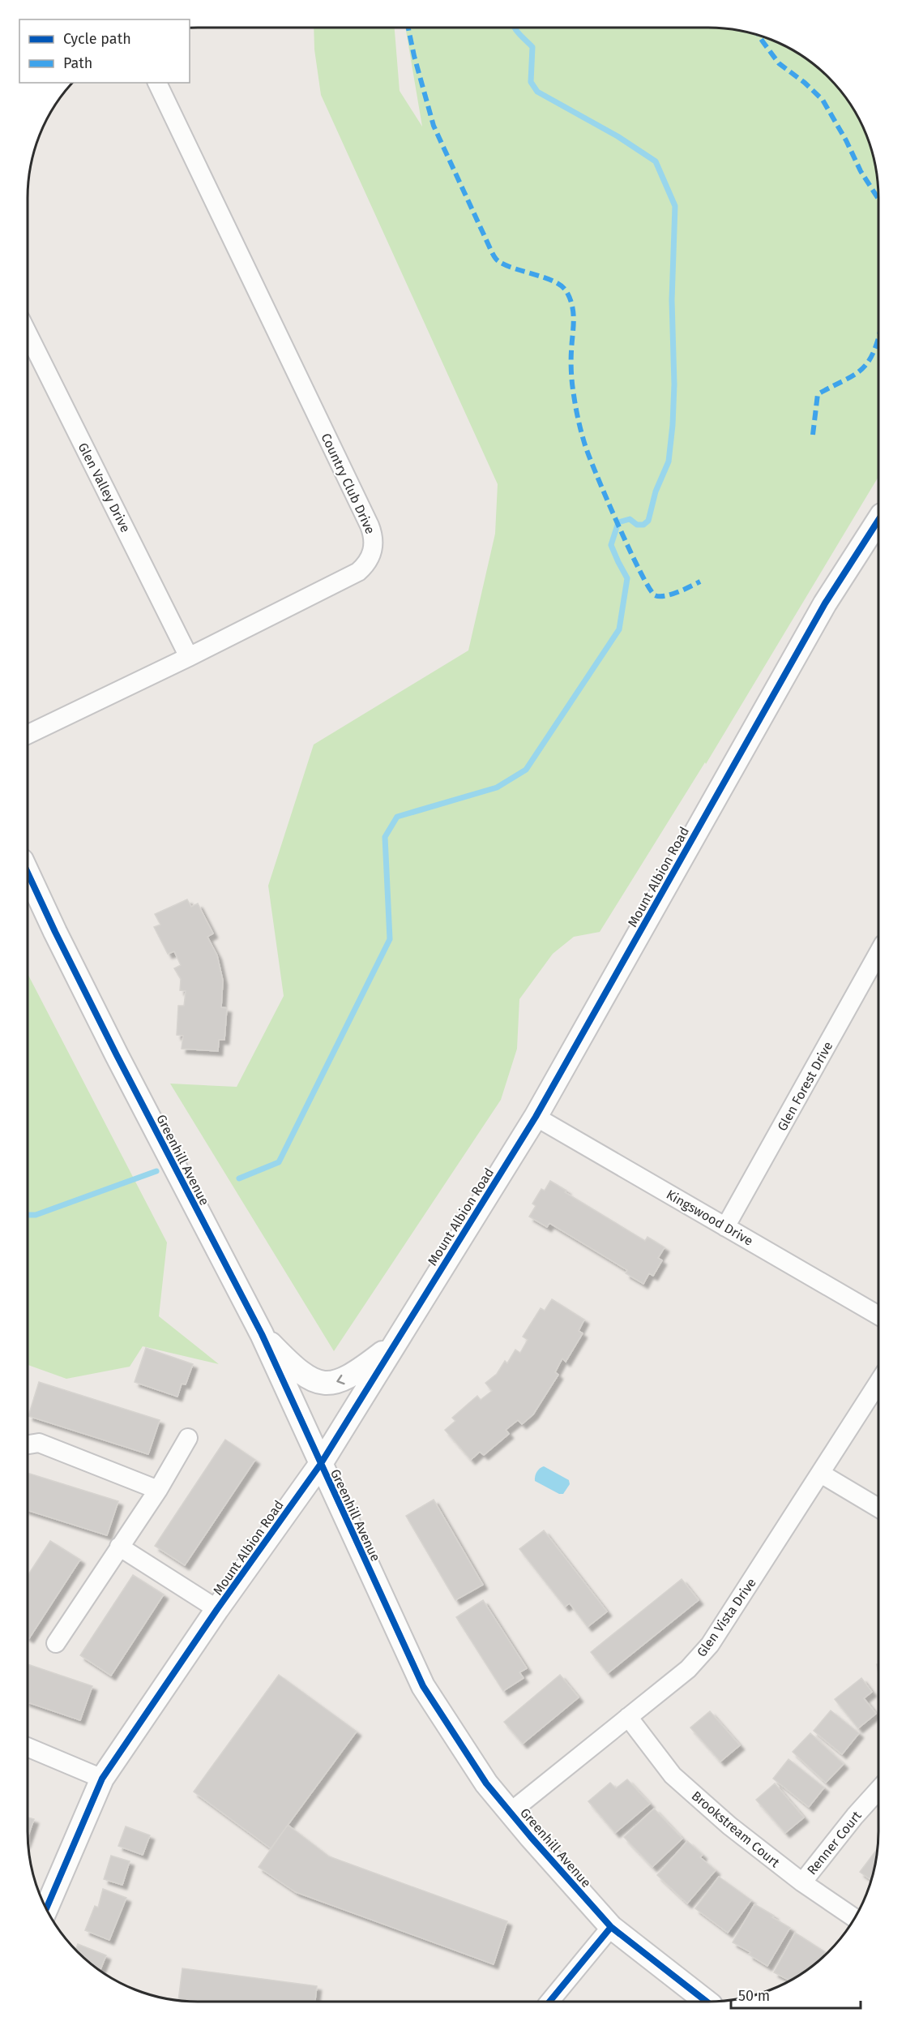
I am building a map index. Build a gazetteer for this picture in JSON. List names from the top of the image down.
{
  "streets": {
    "street": [
      "Country Club Drive",
      "Glen Valley Drive",
      "Mount Albion Road",
      "Glen Forest Drive",
      "Greenhill Avenue",
      "Kingswood Drive",
      "Glen Vista Drive",
      "Brookstream Court",
      "Renner Court"
    ]
  },
  "crossings": [
    ["Country Club Drive", "Glen Valley Drive"],
    ["Mount Albion Road", "Greenhill Avenue"],
    ["Mount Albion Road", "Kingswood Drive"],
    ["Glen Forest Drive", "Kingswood Drive"],
    ["Greenhill Avenue", "Glen Vista Drive"],
    ["Glen Vista Drive", "Brookstream Court"],
    ["Brookstream Court", "Renner Court"]
  ],
  "legend": ["Cycle path", "Path"],
  "scale_bar": "50 m"
}
